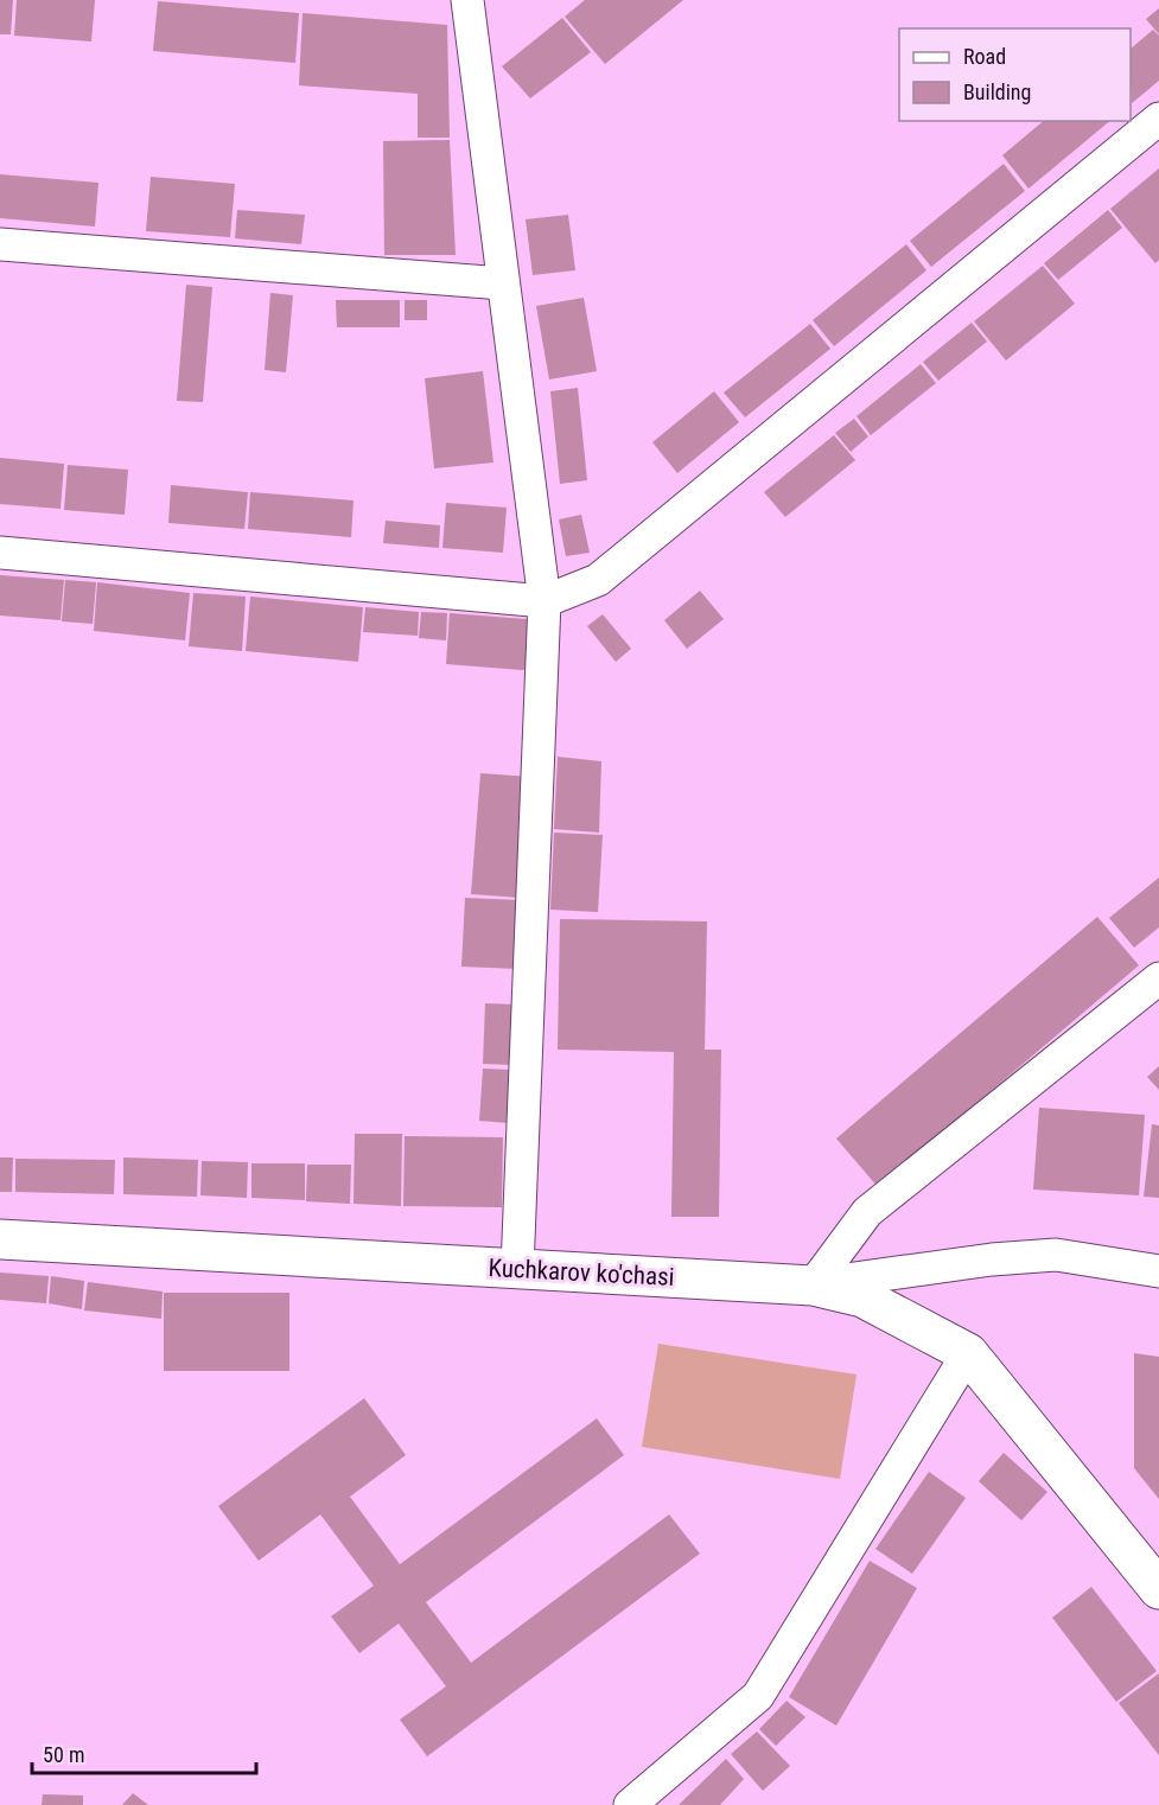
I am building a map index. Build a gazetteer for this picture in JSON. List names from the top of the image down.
{
  "streets": {
    "main road": ["Kuchkarov ko'chasi"]
  },
  "legend": ["Road", "Building"],
  "scale_bar": "50 m"
}
